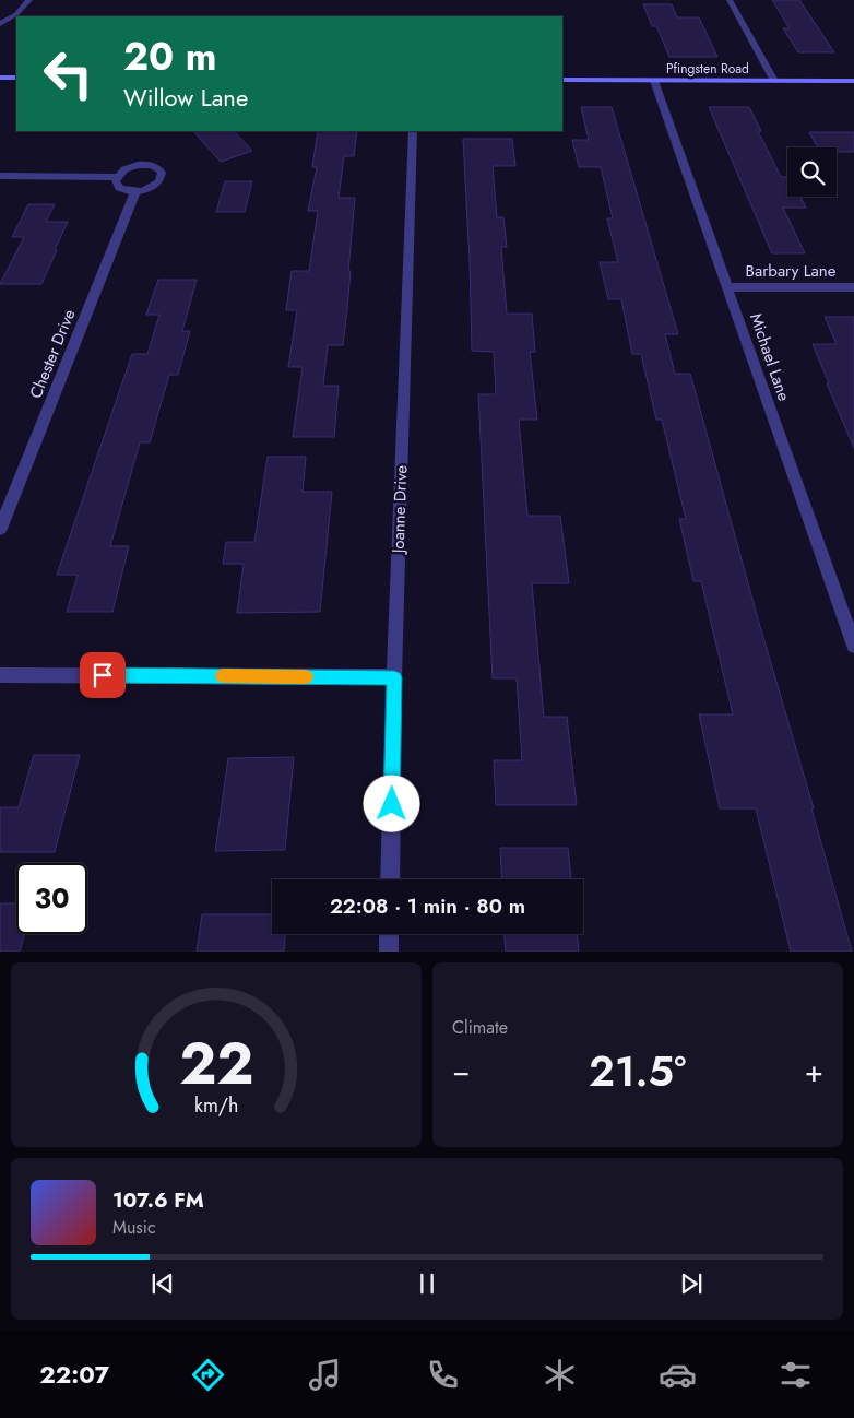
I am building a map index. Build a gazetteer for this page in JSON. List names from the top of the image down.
{
  "streets": {
    "main road": ["Pfingsten Road"],
    "street": [
      "Barbary Lane",
      "Chester Drive",
      "Michael Lane",
      "Joanne Drive"
    ]
  },
  "crossings": [
    ["Pfingsten Road", "Michael Lane"],
    ["Barbary Lane", "Michael Lane"]
  ],
  "page": {
    "turn": ["20 m", "Willow Lane"],
    "limit": "30",
    "trip": "22:08 · 1 min · 80 m",
    "tile": "Climate",
    "heat": ["−", "21.5°", "+"],
    "song": ["107.6 FM", "Music"],
    "tabs": "22:07",
    "gauge": ["22", "km/h"]
  }
}
